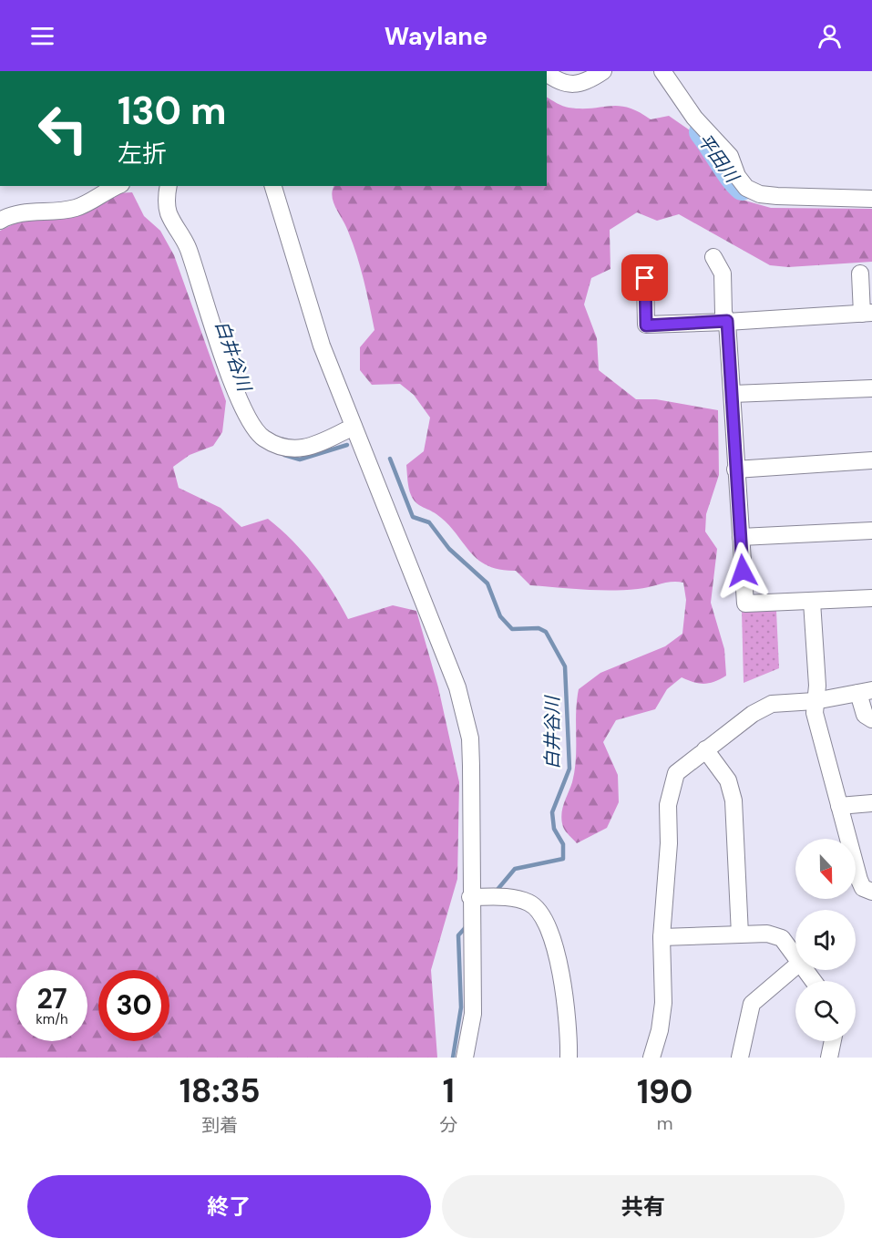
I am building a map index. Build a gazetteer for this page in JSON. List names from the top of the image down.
{
  "water": ["平田川", "白井谷川"],
  "north": "bottom",
  "page": {
    "header": "Waylane",
    "turn": ["130 m", "左折"],
    "speed": "27 km/h",
    "limit": "30",
    "eta": [
      "18:35",
      "到着",
      "1",
      "分",
      "190",
      "m"
    ],
    "buttons": ["終了", "共有"]
  }
}
